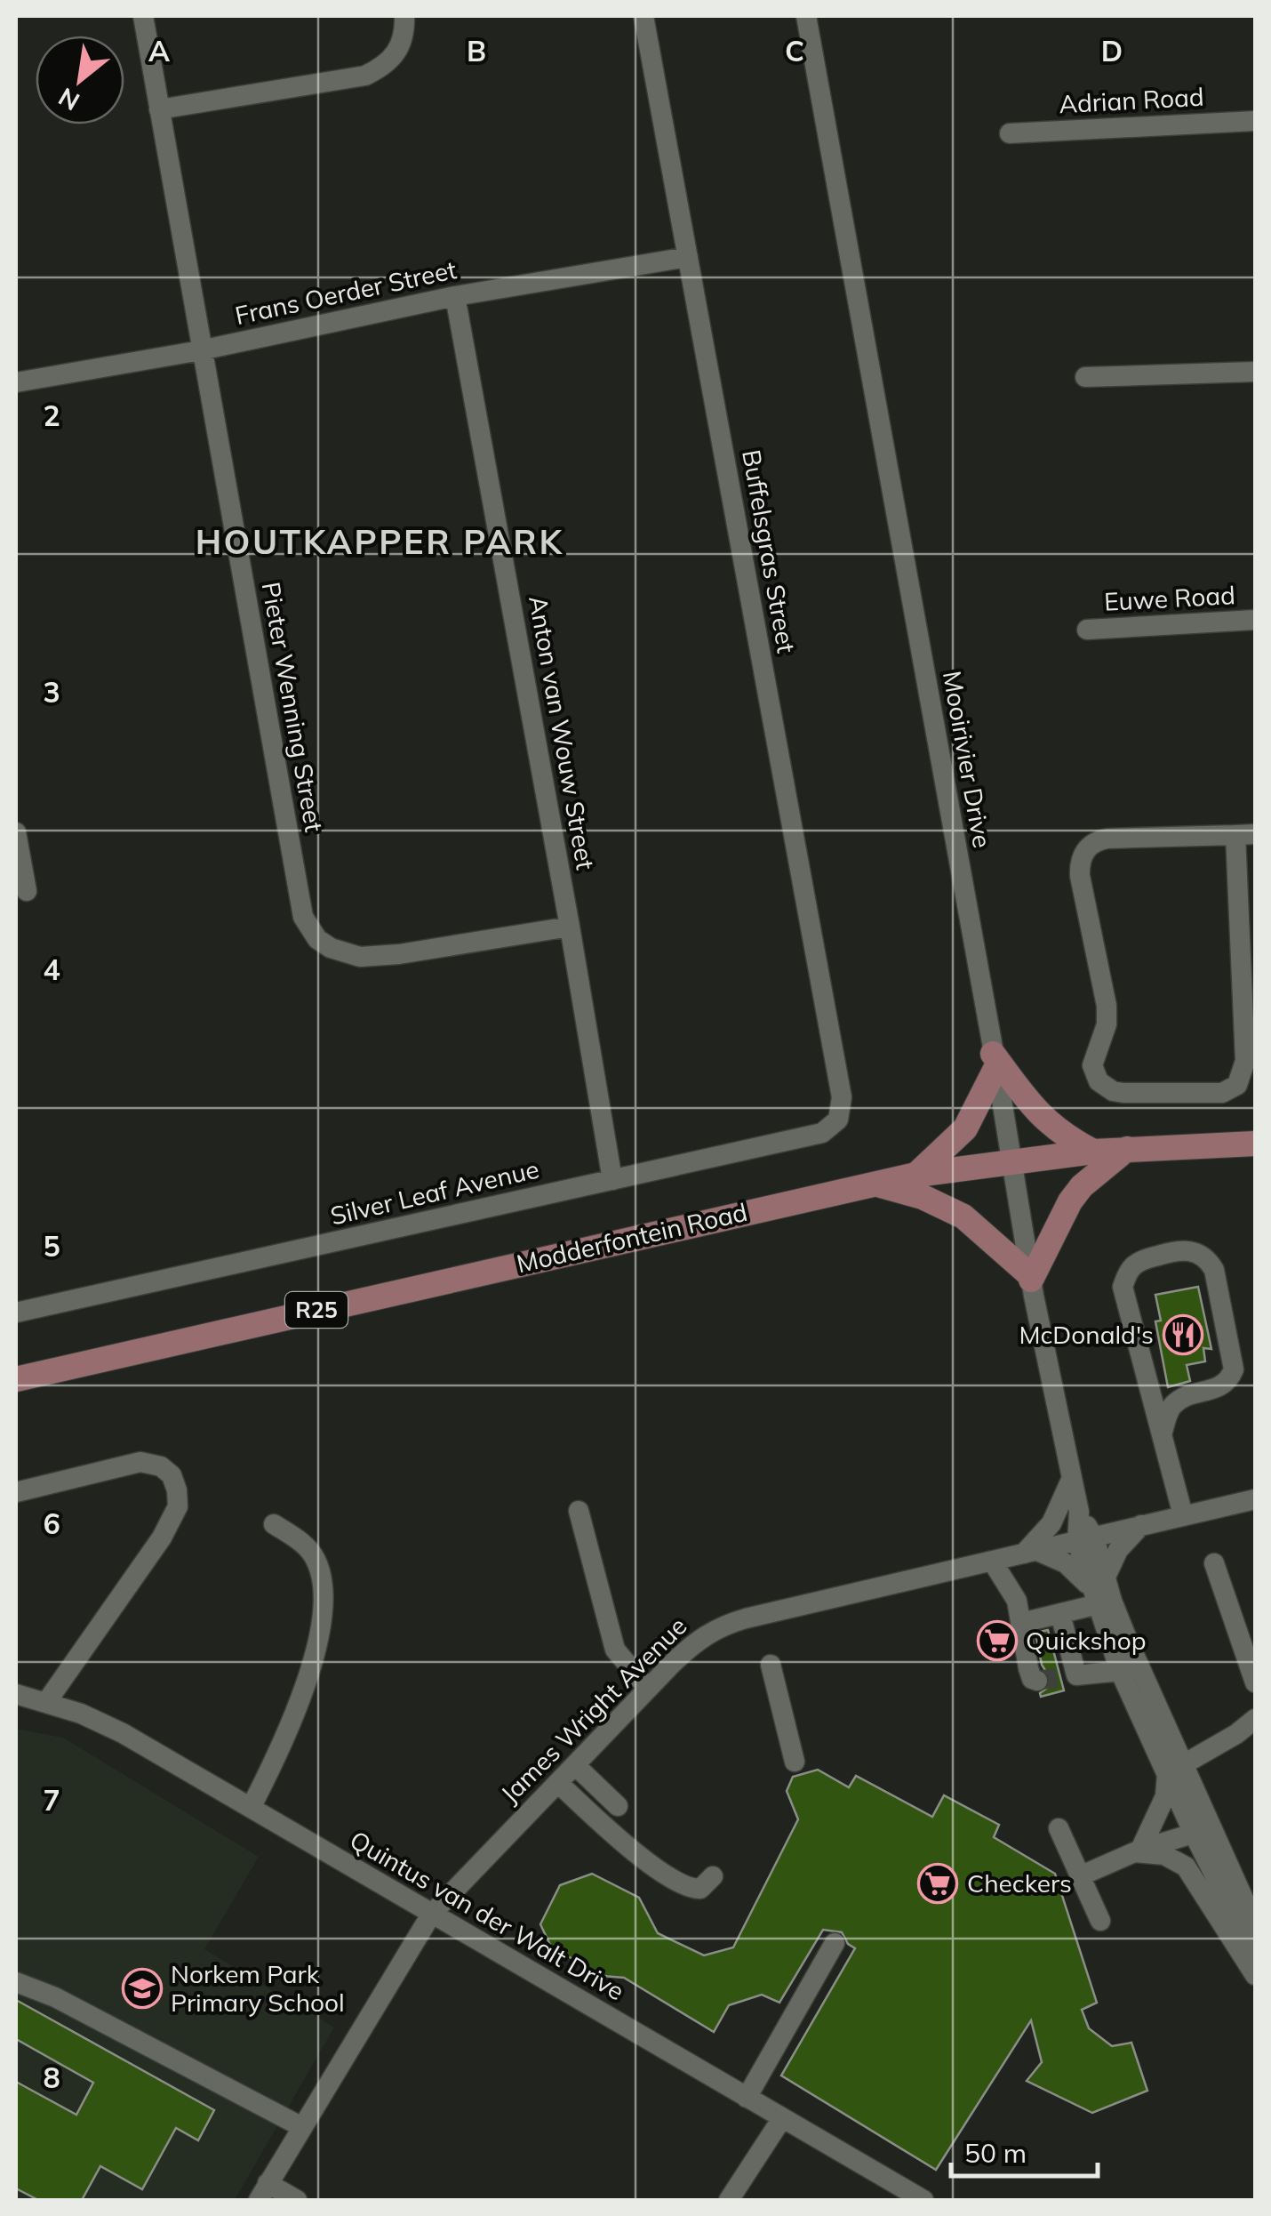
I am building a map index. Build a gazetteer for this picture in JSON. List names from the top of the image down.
{
  "streets": {
    "main road": ["Modderfontein Road", "R25"],
    "street": [
      "Adrian Road",
      "Frans Oerder Street",
      "Buffelsgras Street",
      "Euwe Road",
      "Pieter Wenning Street",
      "Anton van Wouw Street",
      "Mooirivier Drive",
      "Silver Leaf Avenue",
      "James Wright Avenue",
      "Quintus van der Walt Drive"
    ]
  },
  "crossings": [
    ["Frans Oerder Street", "Buffelsgras Street"],
    ["Frans Oerder Street", "Pieter Wenning Street"],
    ["Frans Oerder Street", "Anton van Wouw Street"],
    ["Buffelsgras Street", "Silver Leaf Avenue"],
    ["Pieter Wenning Street", "Anton van Wouw Street"],
    ["Anton van Wouw Street", "Silver Leaf Avenue"],
    ["Mooirivier Drive", "Modderfontein Road"],
    ["Mooirivier Drive", "James Wright Avenue"],
    ["James Wright Avenue", "Quintus van der Walt Drive"]
  ],
  "districts": ["HOUTKAPPER PARK"],
  "places": {
    "restaurant": ["McDonald's"],
    "supermarket": ["Quickshop", "Checkers"],
    "school or university": ["Norkem Park Primary School"]
  },
  "scale_bar": "50 m",
  "north": "bottom left",
  "grid": {
    "columns": [
      "A",
      "B",
      "C",
      "D"
    ],
    "rows": [
      "2",
      "3",
      "4",
      "5",
      "6",
      "7",
      "8"
    ]
  }
}
